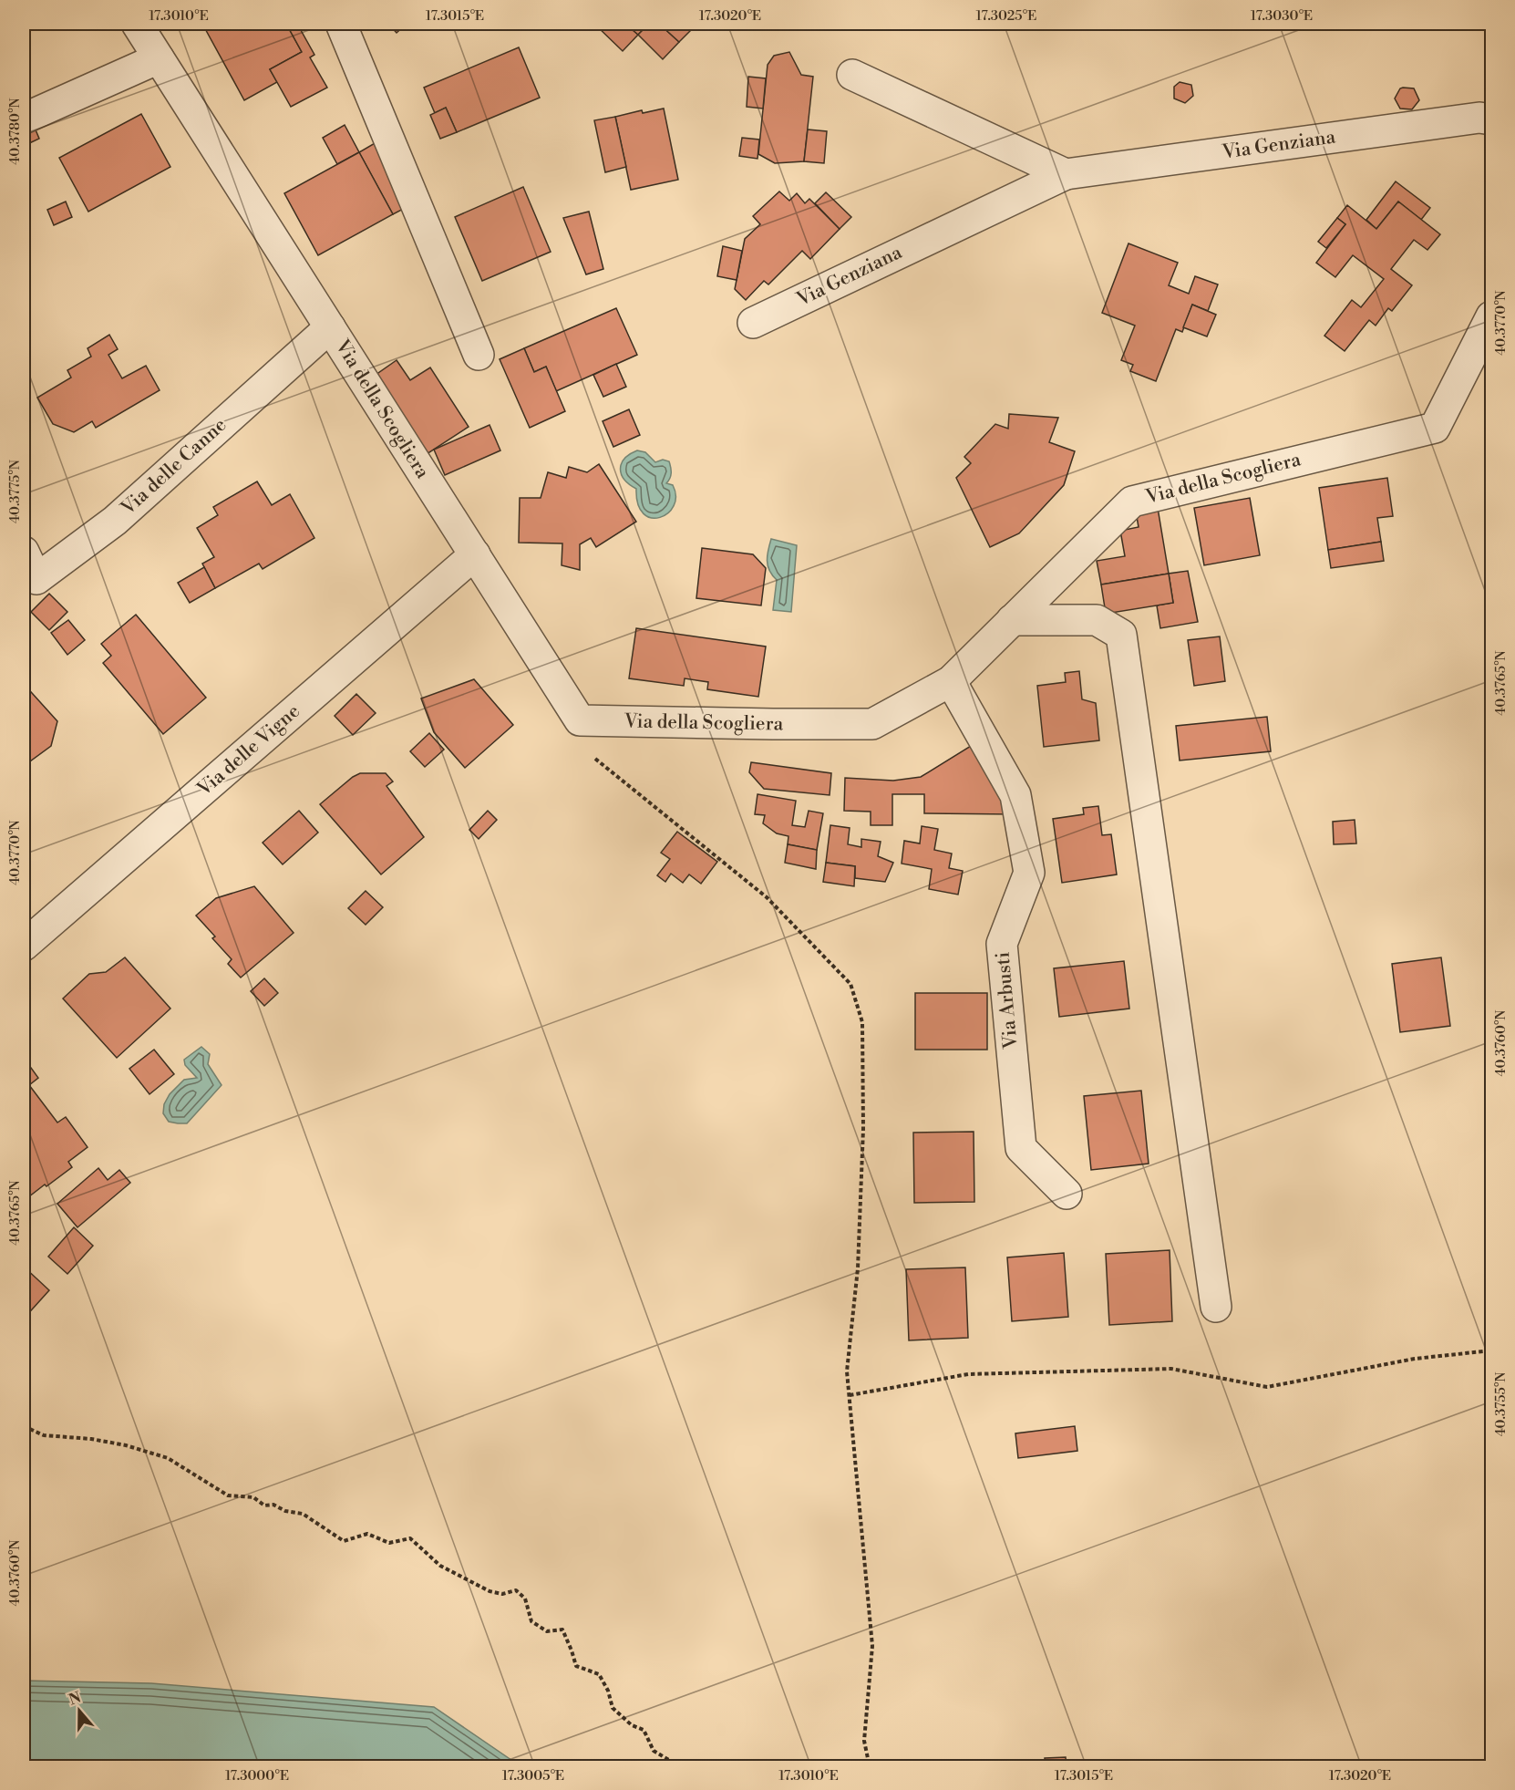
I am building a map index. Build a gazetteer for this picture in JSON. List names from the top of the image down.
{
  "streets": {
    "street": [
      "Via Genziana",
      "Via della Scogliera",
      "Via delle Canne",
      "Via delle Vigne",
      "Via Arbusti"
    ]
  },
  "crossings": [
    ["Via della Scogliera", "Via delle Canne"],
    ["Via della Scogliera", "Via delle Vigne"],
    ["Via della Scogliera", "Via Arbusti"]
  ],
  "north": "top",
  "coordinates": [
    "17.3010°E",
    "17.3015°E",
    "17.3020°E",
    "17.3025°E",
    "17.3030°E",
    "40.3780°N",
    "40.3770°N",
    "40.3775°N",
    "40.3765°N",
    "40.3760°N",
    "40.3755°N",
    "17.3000°E",
    "17.3005°E"
  ]
}
